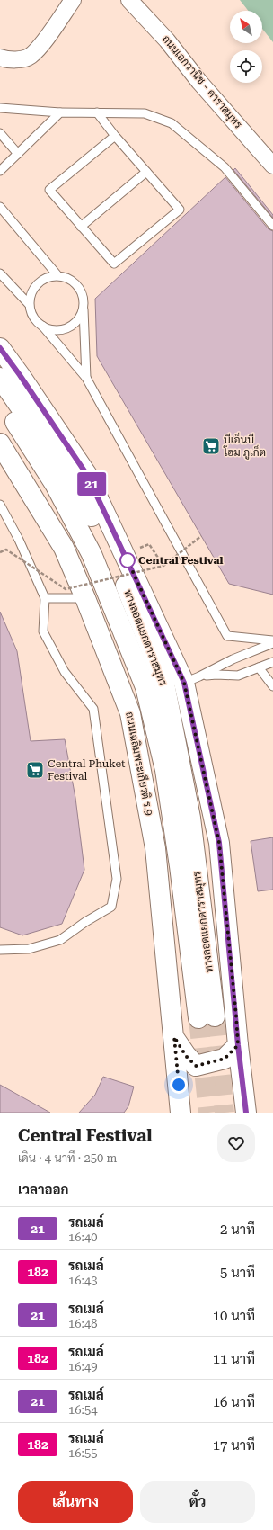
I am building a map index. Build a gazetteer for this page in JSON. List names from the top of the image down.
{
  "streets": {
    "main road": ["ทางลอดแยกดาราสมุทร", "ถนนเฉลิมพระเกียรติ ร.9"],
    "street": ["ถนนเอกวานิช - ดาราสมุทร"]
  },
  "places": {
    "supermarket": ["บีเอ็นบี โฮม ภูเก็ต", "Central Phuket Festival"],
    "other": ["Central Festival"]
  },
  "lines": ["bus line 21"],
  "north": "top left",
  "page": {
    "on_map": "21",
    "heading": [
      ["Central Festival", "เดิน · 4 นาที · 250 m"],
      "เวลาออก"
    ],
    "list": [
      {
        "mark": "21",
        "name": "รถเมล์",
        "note": "16:40",
        "value": "2 นาที"
      },
      {
        "mark": "182",
        "name": "รถเมล์",
        "note": "16:43",
        "value": "5 นาที"
      },
      {
        "mark": "21",
        "name": "รถเมล์",
        "note": "16:48",
        "value": "10 นาที"
      },
      {
        "mark": "182",
        "name": "รถเมล์",
        "note": "16:49",
        "value": "11 นาที"
      },
      {
        "mark": "21",
        "name": "รถเมล์",
        "note": "16:54",
        "value": "16 นาที"
      },
      {
        "mark": "182",
        "name": "รถเมล์",
        "note": "16:55",
        "value": "17 นาที"
      }
    ],
    "buttons": ["เส้นทาง", "ตั๋ว"]
  }
}
